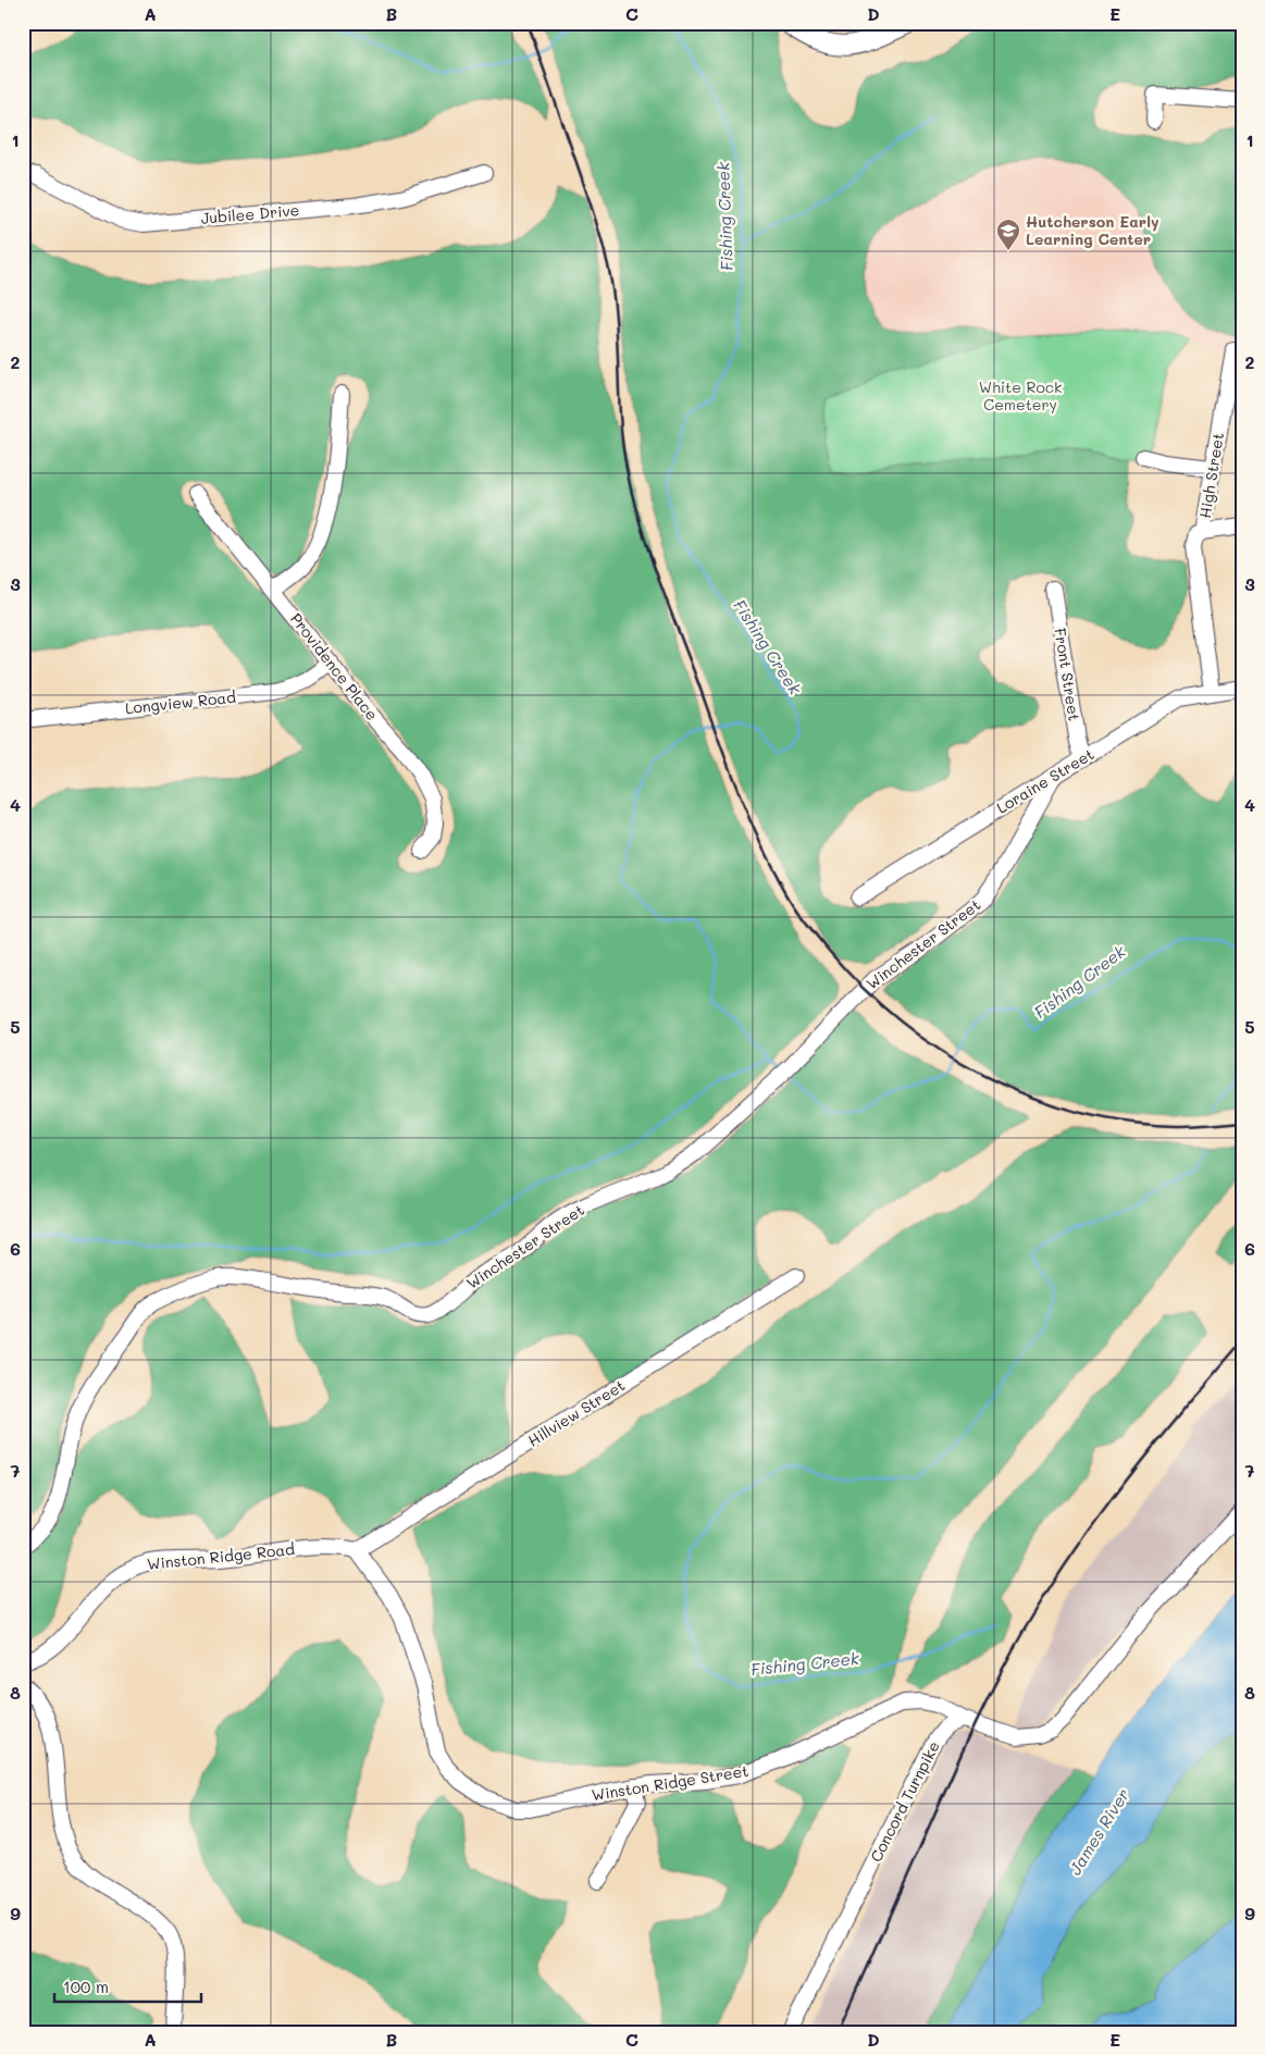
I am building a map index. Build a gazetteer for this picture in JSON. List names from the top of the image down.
{
  "streets": {
    "street": [
      "Jubilee Drive",
      "High Street",
      "Providence Place",
      "Front Street",
      "Longview Road",
      "Loraine Street",
      "Winchester Street",
      "Hillview Street",
      "Winston Ridge Road",
      "Winston Ridge Street",
      "Concord Turnpike"
    ]
  },
  "crossings": [
    ["High Street", "Loraine Street"],
    ["Providence Place", "Longview Road"],
    ["Front Street", "Loraine Street"],
    ["Loraine Street", "Winchester Street"],
    ["Hillview Street", "Winston Ridge Road"],
    ["Hillview Street", "Winston Ridge Street"],
    ["Winston Ridge Road", "Winston Ridge Street"],
    ["Winston Ridge Street", "Concord Turnpike"]
  ],
  "water": ["Fishing Creek", "James River"],
  "parks": ["White Rock Cemetery"],
  "places": {
    "school or university": ["Hutcherson Early Learning Center"]
  },
  "scale_bar": "100 m",
  "grid": {
    "columns": [
      "A",
      "B",
      "C",
      "D",
      "E"
    ],
    "rows": [
      "1",
      "2",
      "3",
      "4",
      "5",
      "6",
      "7",
      "8",
      "9"
    ]
  }
}
